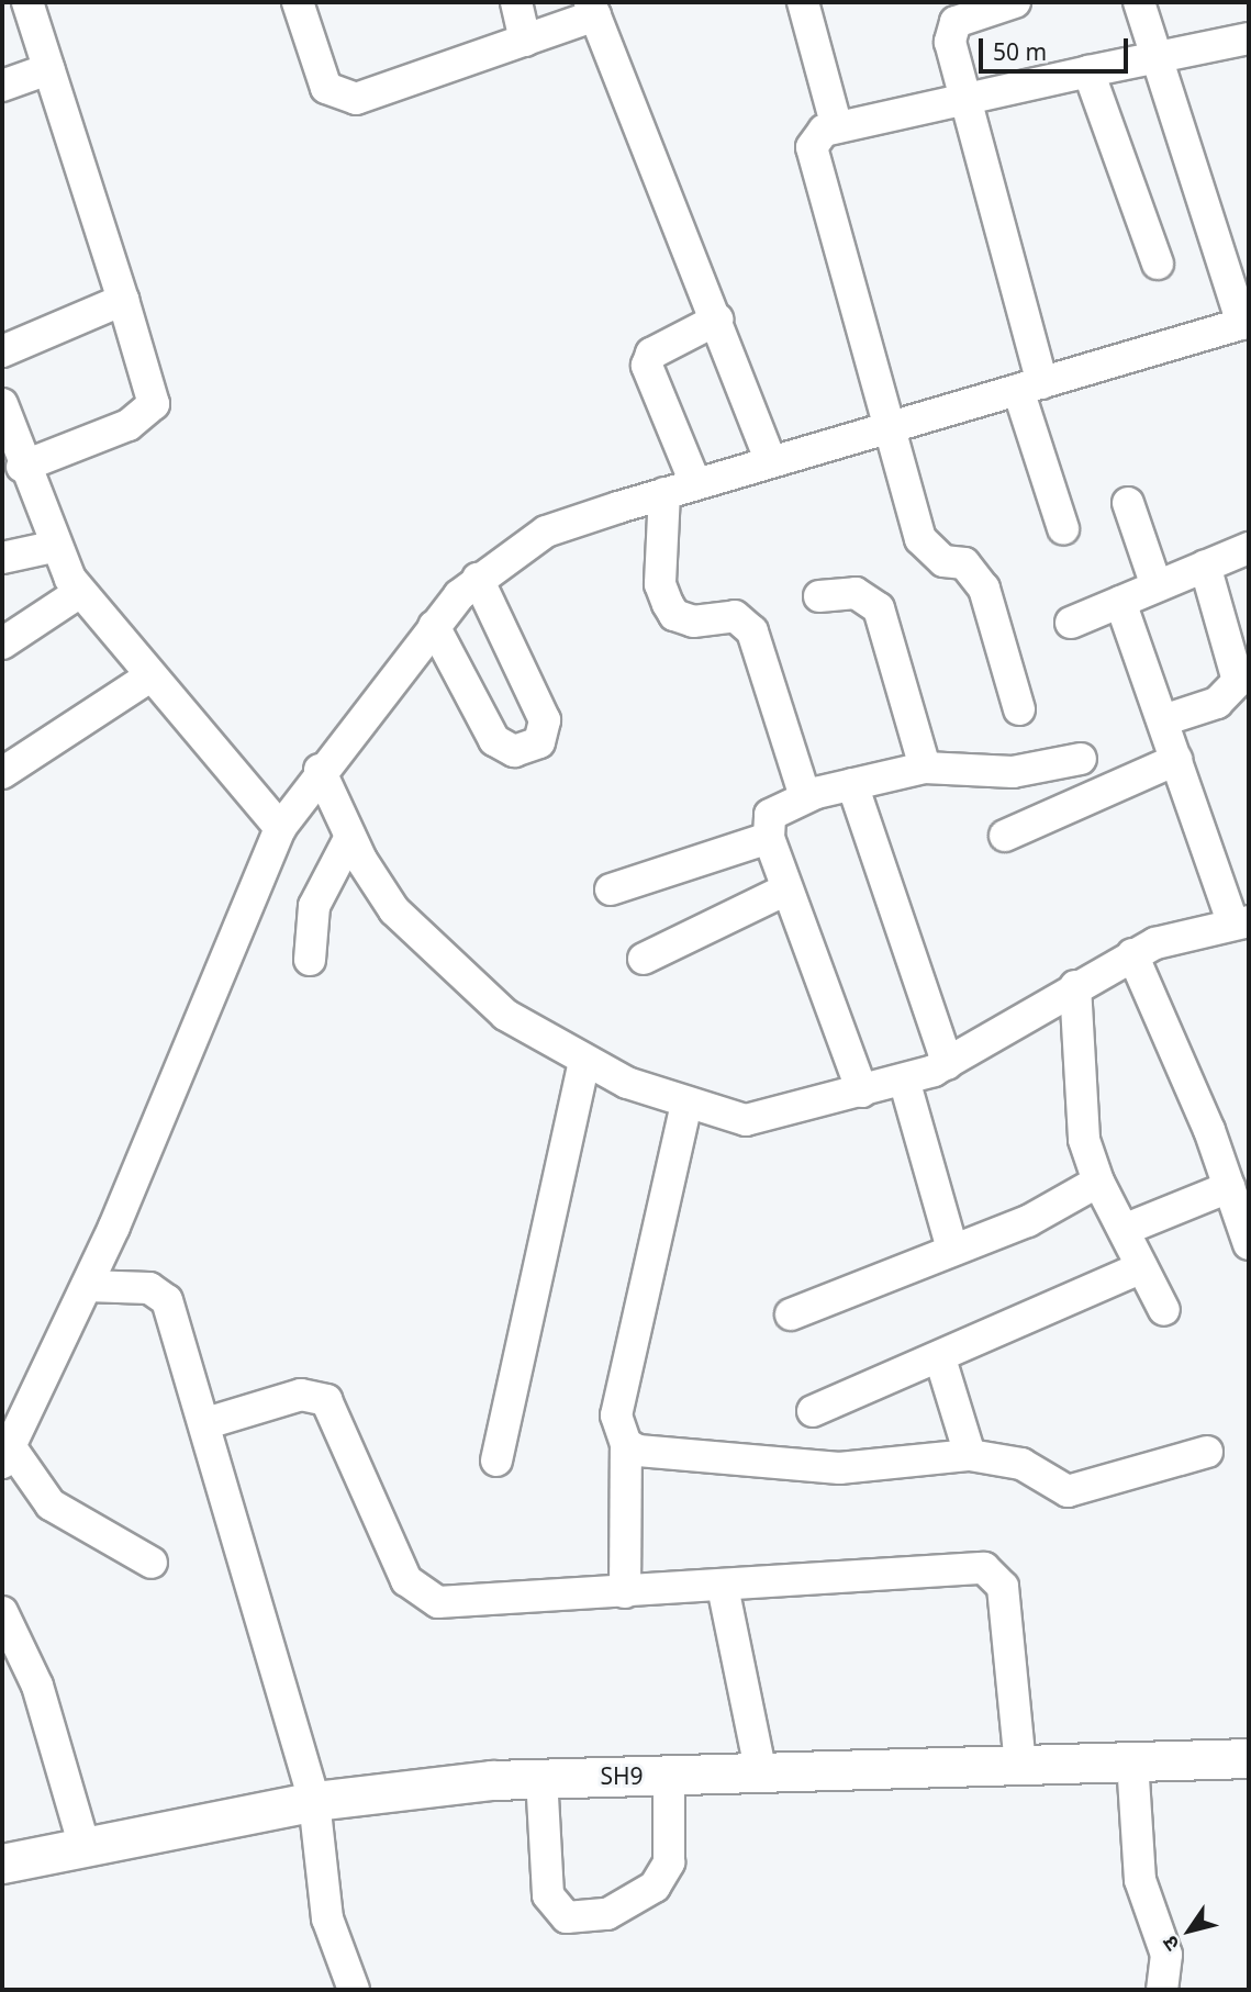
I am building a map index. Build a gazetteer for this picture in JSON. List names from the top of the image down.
{
  "streets": {
    "main road": ["SH9"]
  },
  "scale_bar": "50 m",
  "north": "bottom left"
}
